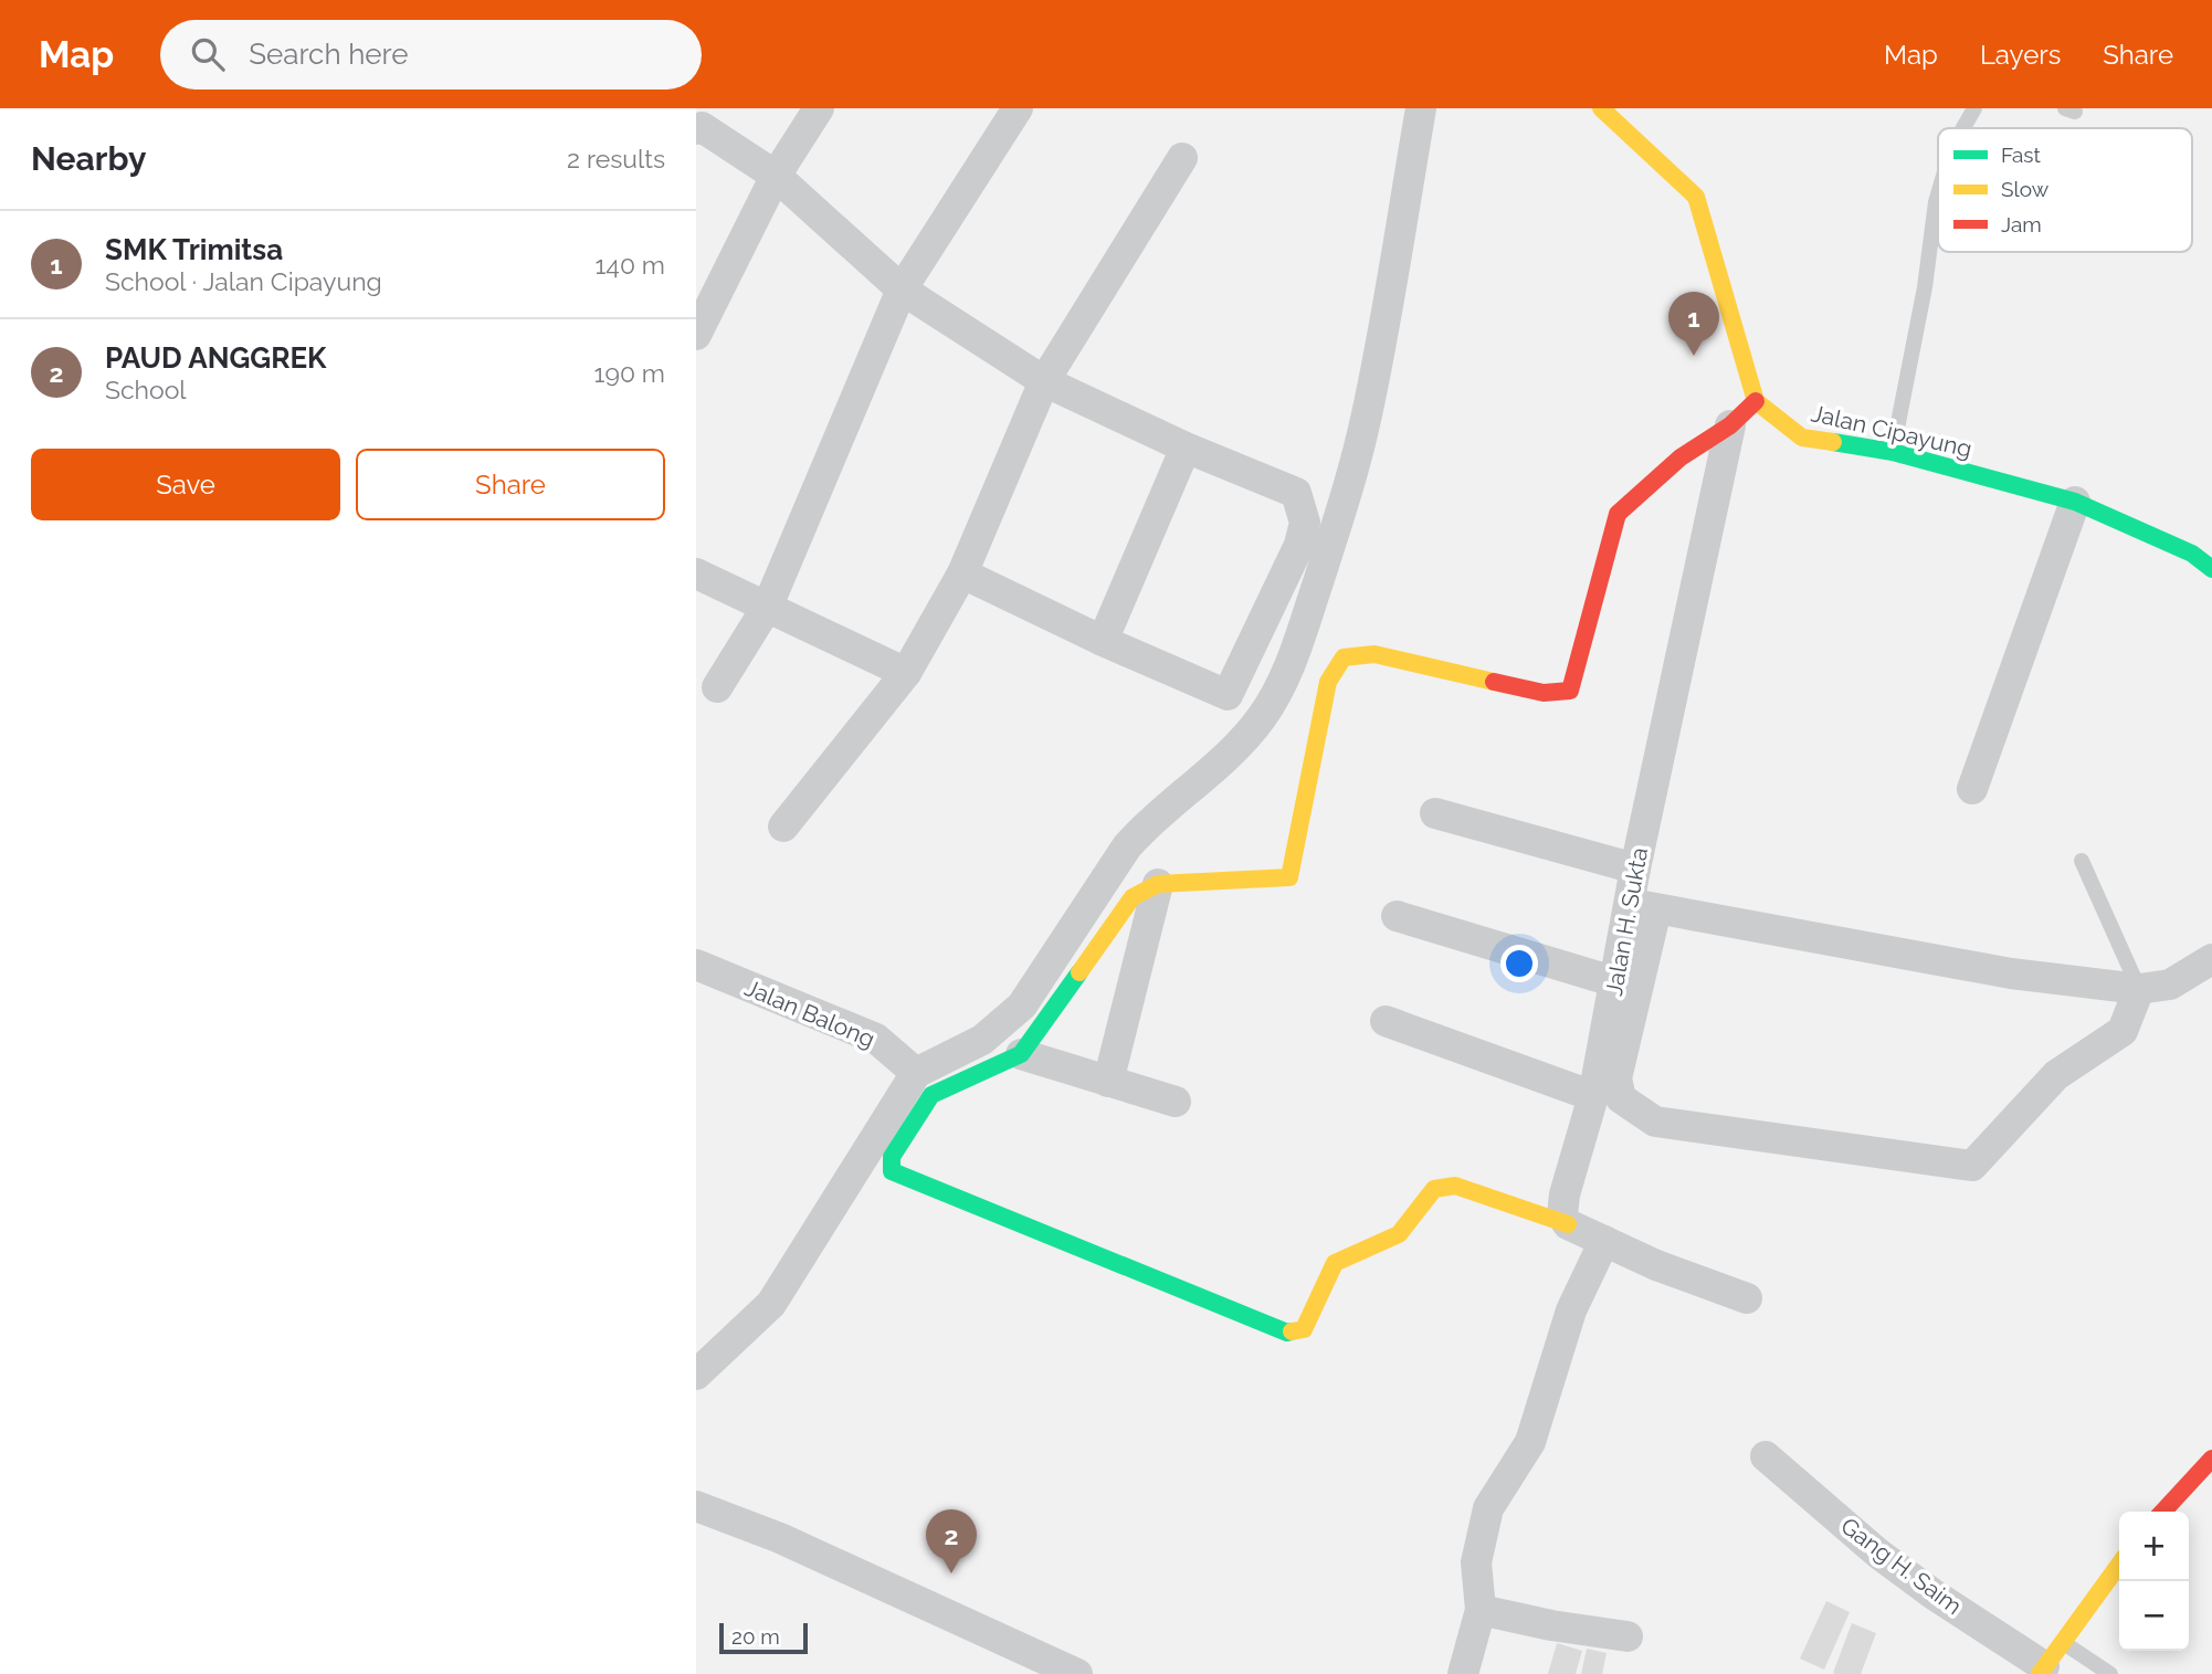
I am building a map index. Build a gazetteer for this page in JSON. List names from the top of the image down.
{
  "streets": {
    "street": [
      "Jalan Cipayung",
      "Jalan H. Sukta",
      "Jalan Balong",
      "Gang H. Saim"
    ]
  },
  "legend": ["Fast", "Slow", "Jam"],
  "scale_bar": "20 m",
  "page": {
    "header": "Map",
    "search": "Search here",
    "nav": ["Map", "Layers", "Share"],
    "heading": ["Nearby", "2 results"],
    "list": [
      {
        "mark": "1",
        "name": "SMK Trimitsa",
        "note": "School · Jalan Cipayung",
        "value": "140 m"
      },
      {
        "mark": "2",
        "name": "PAUD ANGGREK",
        "note": "School",
        "value": "190 m"
      }
    ],
    "pins": ["1", "2"],
    "buttons": ["Save", "Share"],
    "map_buttons": ["+", "−"],
    "scale": "20 m"
  }
}
